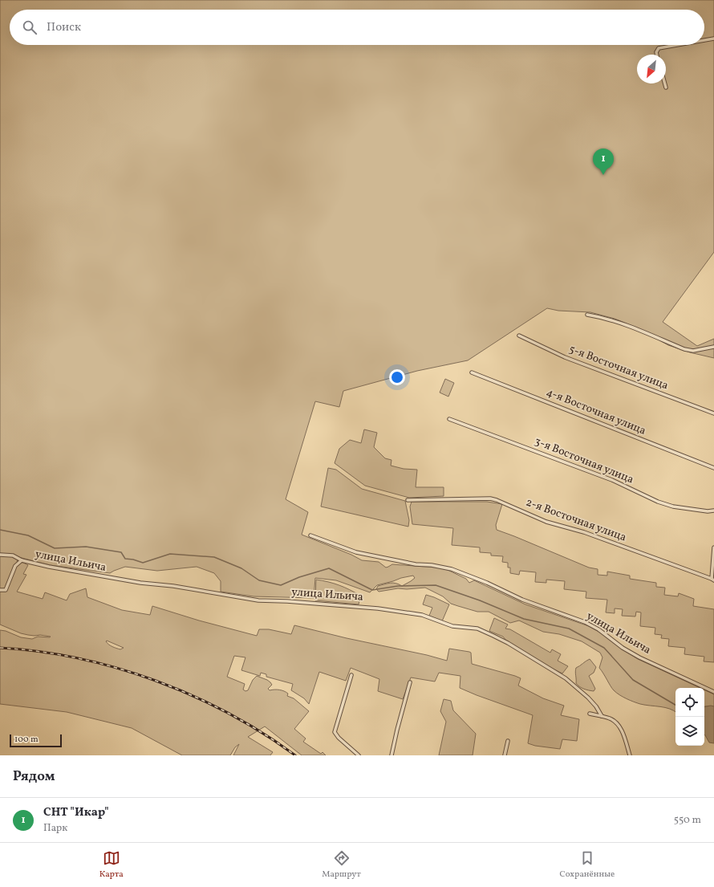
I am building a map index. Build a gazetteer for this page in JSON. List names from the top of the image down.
{
  "streets": {
    "street": [
      "5-я Восточная улица",
      "4-я Восточная улица",
      "3-я Восточная улица",
      "2-я Восточная улица",
      "улица Ильича"
    ]
  },
  "scale_bar": "100 m",
  "north": "bottom left",
  "page": {
    "search": "Поиск",
    "pins": "1",
    "scale": "100 m",
    "heading": "Рядом",
    "list": [
      {
        "mark": "1",
        "name": "СНТ \"Икар\"",
        "note": "Парк",
        "value": "550 m"
      }
    ],
    "nav": ["Карта", "Маршрут", "Сохранённые"]
  }
}
